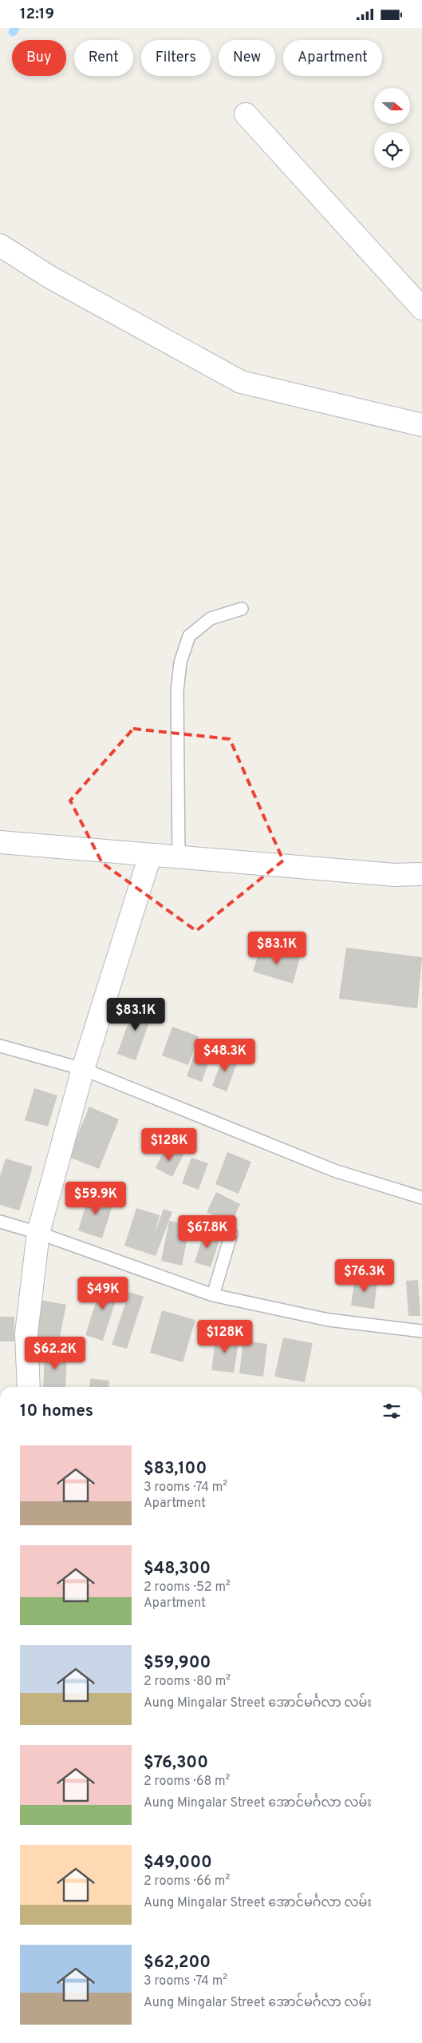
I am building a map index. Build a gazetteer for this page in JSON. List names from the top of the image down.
{
  "north": "right",
  "page": {
    "status": "12:19",
    "chip": [
      "Buy",
      "Rent",
      "Filters",
      "New",
      "Apartment"
    ],
    "price": [
      "$83.1K",
      "$83.1K",
      "$48.3K",
      "$128K",
      "$59.9K",
      "$67.8K",
      "$76.3K",
      "$49K",
      "$128K",
      "$62.2K"
    ],
    "heading": "10 homes",
    "list": [
      {
        "name": "$83,100",
        "note": "3 rooms · 74 m² · Apartment"
      },
      {
        "name": "$48,300",
        "note": "2 rooms · 52 m² · Apartment"
      },
      {
        "name": "$59,900",
        "note": "2 rooms · 80 m² · Aung Mingalar Street အောင်မင်္ဂလာ လမ်း"
      },
      {
        "name": "$76,300",
        "note": "2 rooms · 68 m² · Aung Mingalar Street အောင်မင်္ဂလာ လမ်း"
      },
      {
        "name": "$49,000",
        "note": "2 rooms · 66 m² · Aung Mingalar Street အောင်မင်္ဂလာ လမ်း"
      },
      {
        "name": "$62,200",
        "note": "3 rooms · 74 m² · Aung Mingalar Street အောင်မင်္ဂလာ လမ်း"
      }
    ]
  }
}
